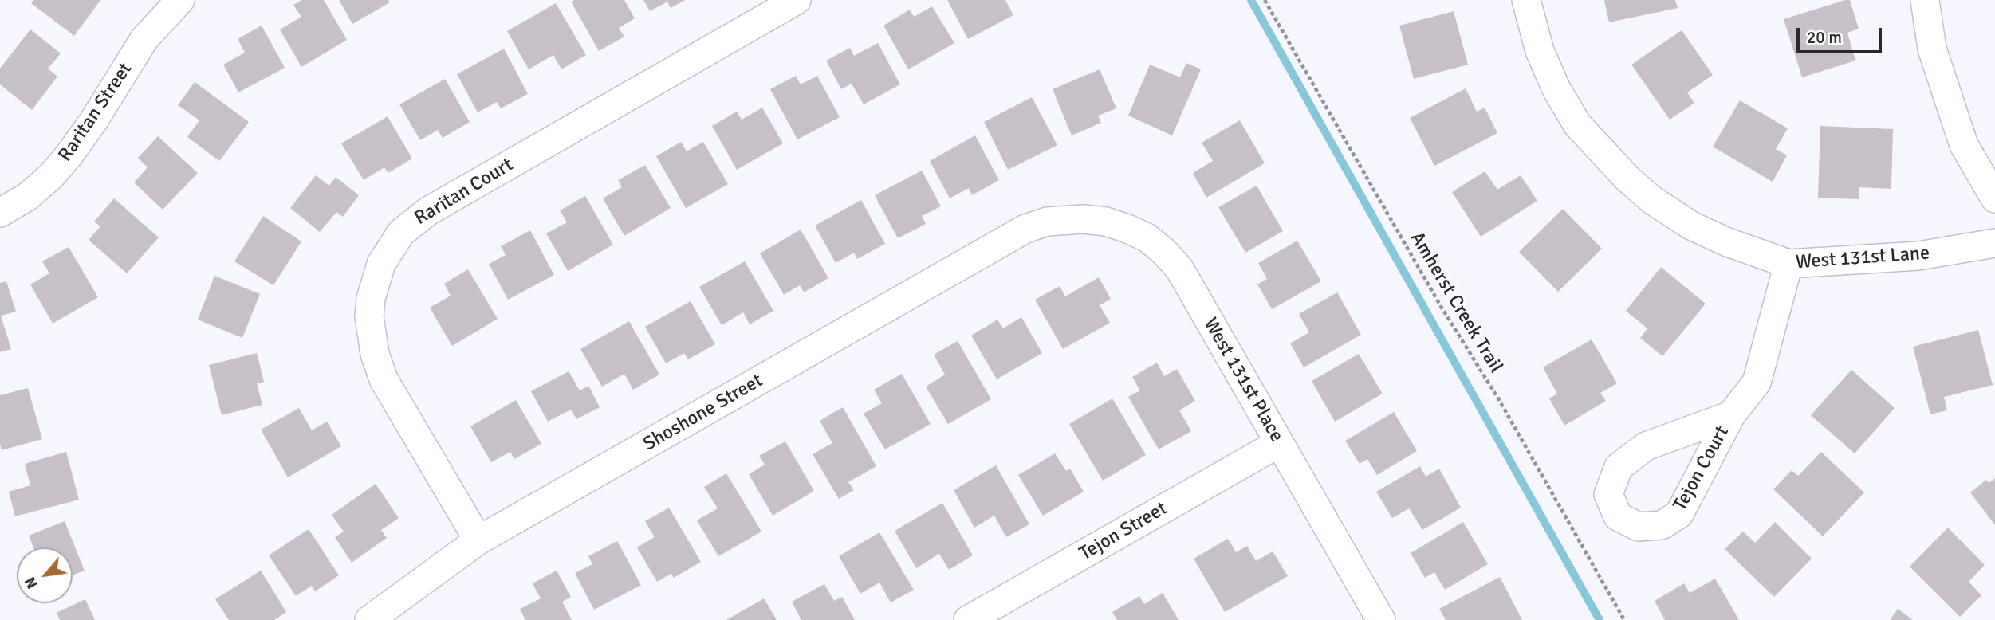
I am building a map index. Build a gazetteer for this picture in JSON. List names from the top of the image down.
{
  "streets": {
    "street": [
      "Raritan Street",
      "Raritan Court",
      "West 131st Lane",
      "West 131st Place",
      "Shoshone Street",
      "Tejon Court",
      "Tejon Street"
    ],
    "path": ["Amherst Creek Trail"]
  },
  "crossings": [
    ["Raritan Court", "Shoshone Street"],
    ["West 131st Lane", "Tejon Court"],
    ["West 131st Place", "Shoshone Street"],
    ["West 131st Place", "Tejon Street"]
  ],
  "scale_bar": "20 m",
  "north": "bottom left"
}
